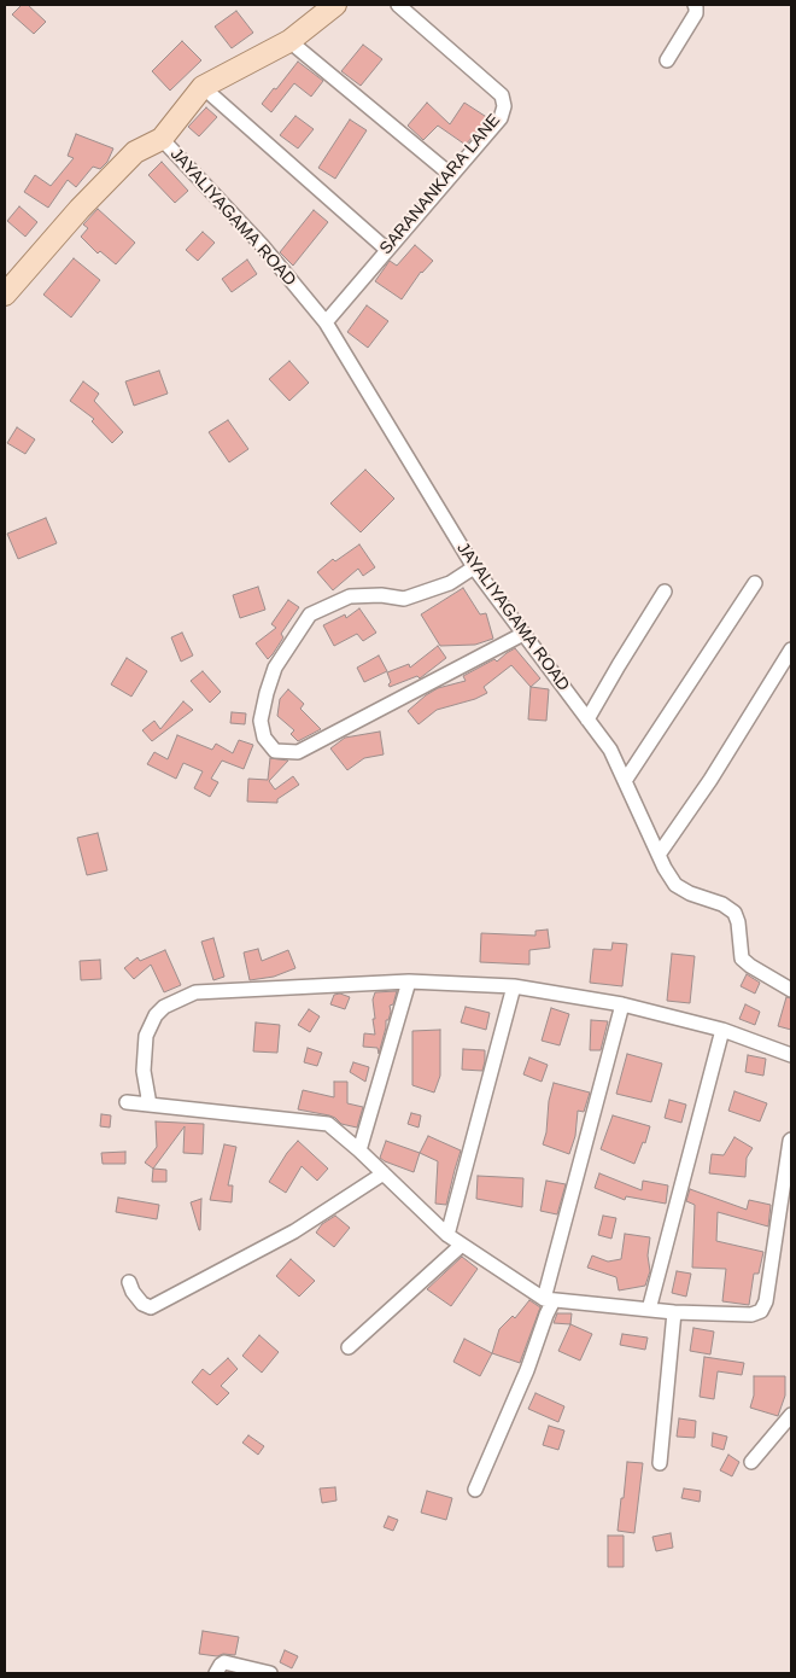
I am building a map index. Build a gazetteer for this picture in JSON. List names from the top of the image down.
{
  "streets": {
    "street": ["SARANANKARA LANE", "JAYALIYAGAMA ROAD"]
  },
  "crossings": [
    ["SARANANKARA LANE", "JAYALIYAGAMA ROAD"]
  ]
}
